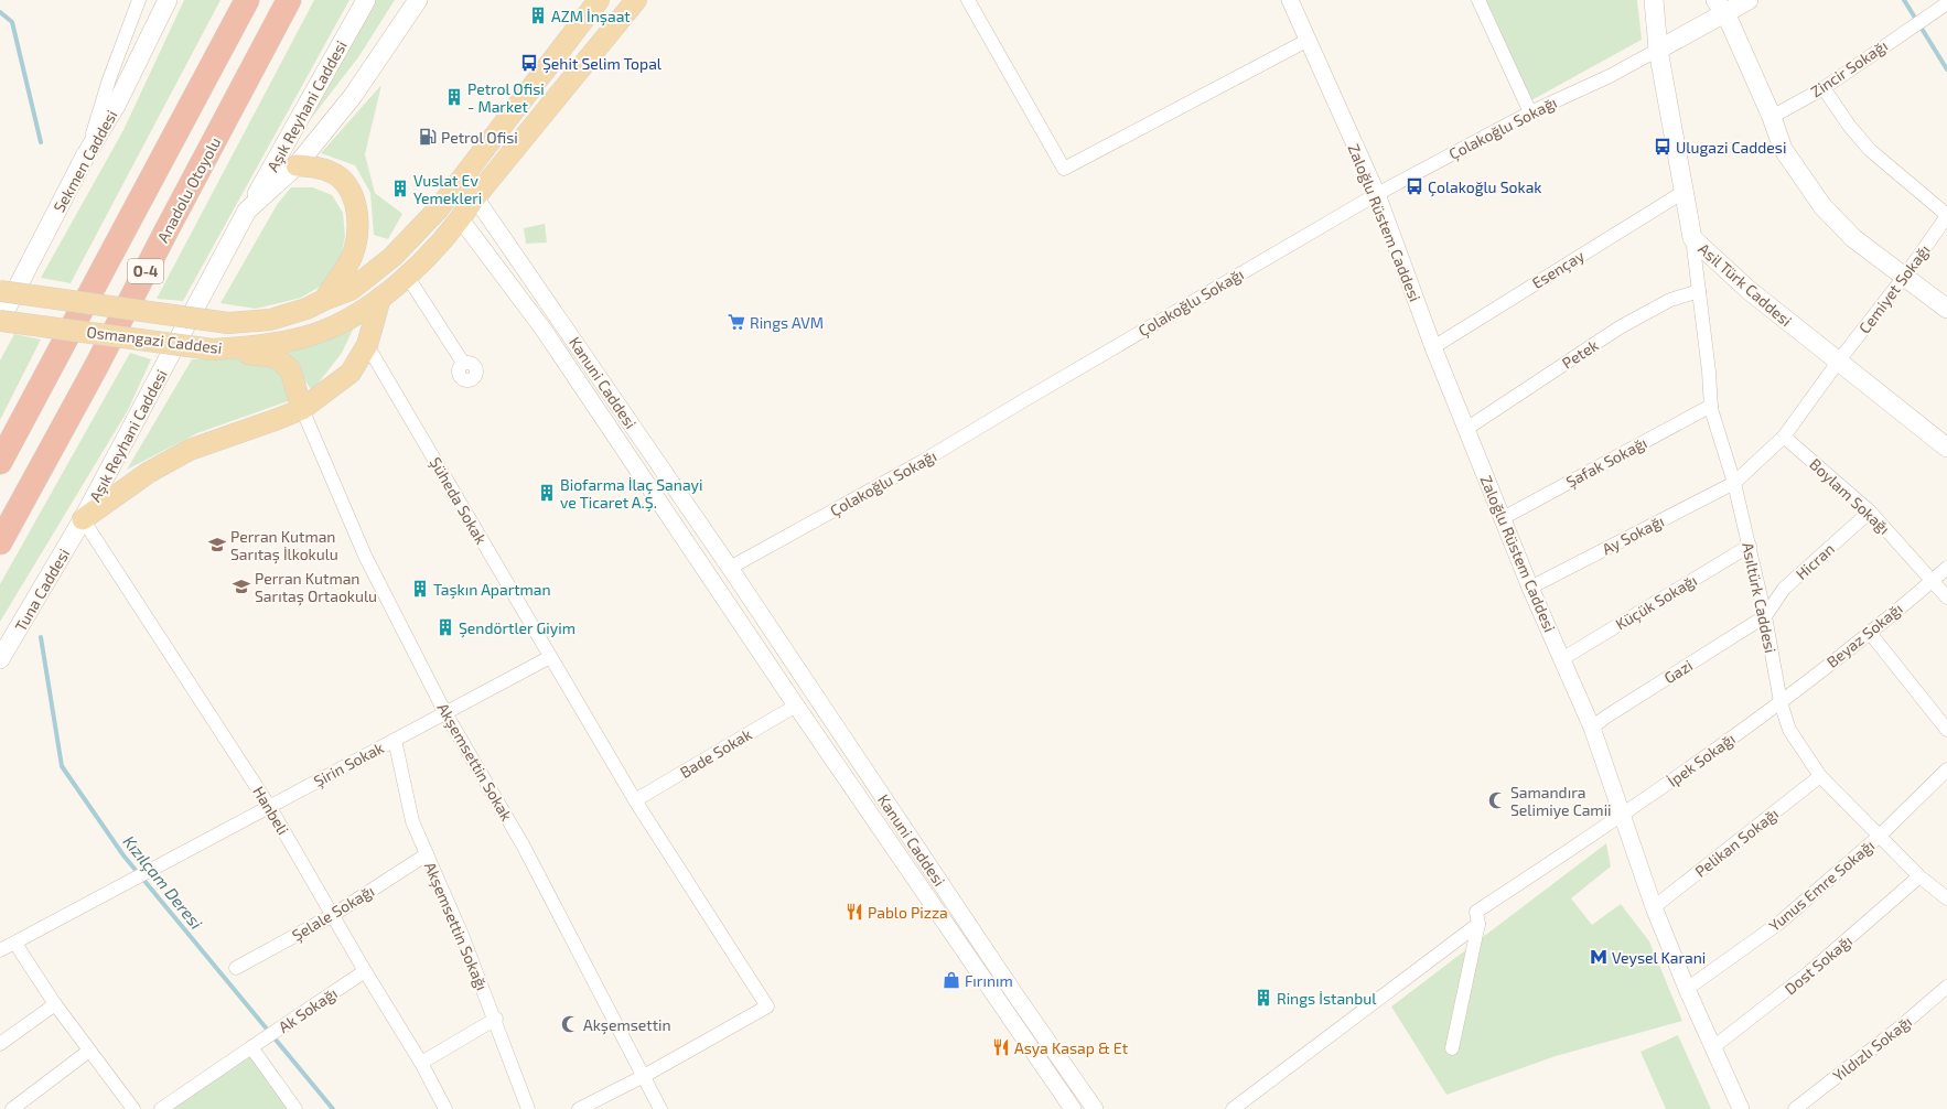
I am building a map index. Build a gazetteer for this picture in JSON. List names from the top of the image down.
{
  "streets": {
    "highway": ["Anadolu Otoyolu", "O-4"],
    "main road": [
      "Aşık Reyhani Caddesi",
      "Sekmen Caddesi",
      "Asil Türk Caddesi",
      "Osmangazi Caddesi",
      "Tuna Caddesi"
    ],
    "street": [
      "Zincir Sokağı",
      "Çolakoğlu Sokağı",
      "Zaloğlu Rüstem Caddesi",
      "Esençay",
      "Cemiyet Sokağı",
      "Petek",
      "Kanuni Caddesi",
      "Şafak Sokağı",
      "Boylam Sokağı",
      "Şüheda Sokak",
      "Ay Sokağı",
      "Hicran",
      "Asıltürk Caddesi",
      "Küçük Sokağı",
      "Beyaz Sokağı",
      "Gazi",
      "Bade Sokak",
      "İpek Sokağı",
      "Akşemsettin Sokak",
      "Şirin Sokak",
      "Hanbeli",
      "Pelikan Sokağı",
      "Yunus Emre Sokağı",
      "Şelale Sokağı",
      "Akşemsettin Sokağı",
      "Dost Sokağı",
      "Ak Sokağı",
      "Yıldızlı Sokağı"
    ]
  },
  "crossings": [
    ["Aşık Reyhani Caddesi", "Tuna Caddesi"],
    ["Aşık Reyhani Caddesi", "Hanbeli"],
    ["Çolakoğlu Sokağı", "Zaloğlu Rüstem Caddesi"],
    ["Çolakoğlu Sokağı", "Asil Türk Caddesi"],
    ["Çolakoğlu Sokağı", "Kanuni Caddesi"],
    ["Sekmen Caddesi", "Osmangazi Caddesi"],
    ["Zaloğlu Rüstem Caddesi", "Esençay"],
    ["Zaloğlu Rüstem Caddesi", "Petek"],
    ["Zaloğlu Rüstem Caddesi", "Şafak Sokağı"],
    ["Zaloğlu Rüstem Caddesi", "Ay Sokağı"],
    ["Zaloğlu Rüstem Caddesi", "Küçük Sokağı"],
    ["Zaloğlu Rüstem Caddesi", "Gazi"],
    ["Zaloğlu Rüstem Caddesi", "İpek Sokağı"],
    ["Zaloğlu Rüstem Caddesi", "Pelikan Sokağı"],
    ["Zaloğlu Rüstem Caddesi", "Yunus Emre Sokağı"],
    ["Zaloğlu Rüstem Caddesi", "Dost Sokağı"],
    ["Esençay", "Asil Türk Caddesi"],
    ["Asil Türk Caddesi", "Cemiyet Sokağı"],
    ["Asil Türk Caddesi", "Asıltürk Caddesi"],
    ["Cemiyet Sokağı", "Boylam Sokağı"],
    ["Cemiyet Sokağı", "Ay Sokağı"],
    ["Osmangazi Caddesi", "Kanuni Caddesi"],
    ["Petek", "Asıltürk Caddesi"],
    ["Kanuni Caddesi", "Bade Sokak"],
    ["Şafak Sokağı", "Asıltürk Caddesi"],
    ["Boylam Sokağı", "Ay Sokağı"],
    ["Boylam Sokağı", "Hicran"],
    ["Boylam Sokağı", "Beyaz Sokağı"],
    ["Şüheda Sokak", "Bade Sokak"],
    ["Şüheda Sokak", "Akşemsettin Sokak"],
    ["Şüheda Sokak", "Şirin Sokak"],
    ["Ay Sokağı", "Asıltürk Caddesi"],
    ["Hicran", "Asıltürk Caddesi"],
    ["Hicran", "Gazi"],
    ["Tuna Caddesi", "Hanbeli"],
    ["Asıltürk Caddesi", "Küçük Sokağı"],
    ["Asıltürk Caddesi", "Beyaz Sokağı"],
    ["Asıltürk Caddesi", "Gazi"],
    ["Asıltürk Caddesi", "İpek Sokağı"],
    ["Asıltürk Caddesi", "Pelikan Sokağı"],
    ["Asıltürk Caddesi", "Yunus Emre Sokağı"],
    ["Asıltürk Caddesi", "Dost Sokağı"],
    ["Beyaz Sokağı", "İpek Sokağı"],
    ["Akşemsettin Sokak", "Şirin Sokak"],
    ["Şirin Sokak", "Hanbeli"],
    ["Şirin Sokak", "Akşemsettin Sokağı"],
    ["Hanbeli", "Şelale Sokağı"],
    ["Hanbeli", "Ak Sokağı"],
    ["Şelale Sokağı", "Akşemsettin Sokağı"]
  ],
  "water": ["Kızılçam Deresi"],
  "places": {
    "building": [
      "AZM İnşaat",
      "Petrol Ofisi - Market",
      "Vuslat Ev Yemekleri",
      "Biofarma İlaç Sanayi ve Ticaret A.Ş.",
      "Taşkın Apartman",
      "Şendörtler Giyim",
      "Rings İstanbul"
    ],
    "bus stop": ["Şehit Selim Topal", "Ulugazi Caddesi", "Çolakoğlu Sokak"],
    "fuel station": ["Petrol Ofisi"],
    "supermarket": ["Rings AVM"],
    "school or university": ["Perran Kutman Sarıtaş İlkokulu", "Perran Kutman Sarıtaş Ortaokulu"],
    "mosque": ["Samandıra Selimiye Camii", "Akşemsettin"],
    "restaurant": ["Pablo Pizza", "Asya Kasap & Et"],
    "metro station": ["Veysel Karani"],
    "shop": ["Fırınım"]
  }
}
